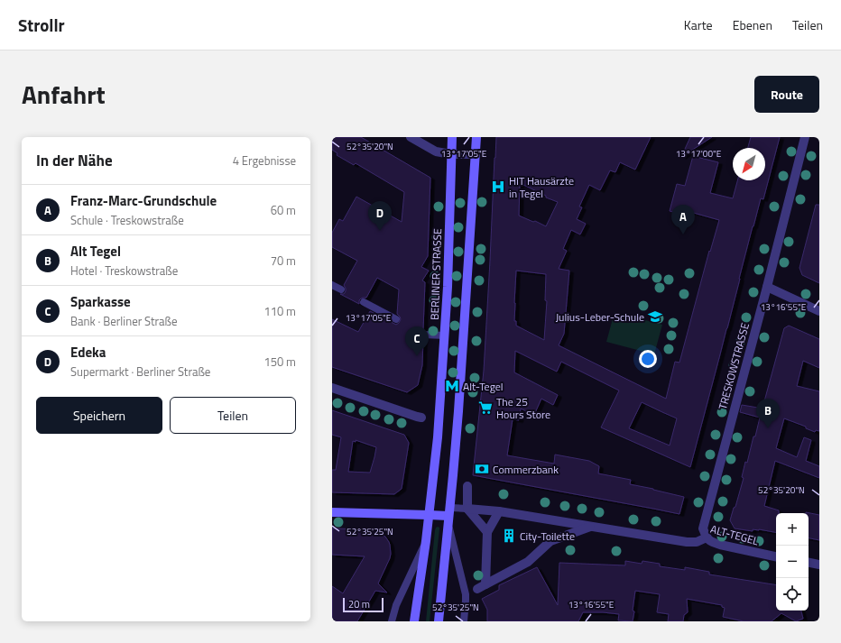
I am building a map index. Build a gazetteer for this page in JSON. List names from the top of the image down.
{
  "streets": {
    "main road": ["BERLINER STRASSE"],
    "street": ["TRESKOWSTRASSE", "ALT-TEGEL"]
  },
  "crossings": [
    ["TRESKOWSTRASSE", "ALT-TEGEL"]
  ],
  "places": {
    "hospital": ["HIT Hausärzte in Tegel"],
    "school or university": ["Julius-Leber-Schule"],
    "metro station": ["Alt-Tegel"],
    "supermarket": ["The 25 Hours Store"],
    "bank": ["Commerzbank"],
    "building": ["City-Toilette"]
  },
  "scale_bar": "20 m",
  "north": "bottom left",
  "page": {
    "header": "Strollr",
    "nav": ["Karte", "Ebenen", "Teilen"],
    "title": "Anfahrt",
    "buttons": [
      "Route",
      ["Speichern", "Teilen"]
    ],
    "heading": ["In der Nähe", "4 Ergebnisse"],
    "list": [
      {
        "mark": "A",
        "name": "Franz-Marc-Grundschule",
        "note": "Schule · Treskowstraße",
        "value": "60 m"
      },
      {
        "mark": "B",
        "name": "Alt Tegel",
        "note": "Hotel · Treskowstraße",
        "value": "70 m"
      },
      {
        "mark": "C",
        "name": "Sparkasse",
        "note": "Bank · Berliner Straße",
        "value": "110 m"
      },
      {
        "mark": "D",
        "name": "Edeka",
        "note": "Supermarkt · Berliner Straße",
        "value": "150 m"
      }
    ],
    "pins": [
      "D",
      "A",
      "C",
      "B"
    ],
    "map_buttons": ["+", "−"],
    "scale": "20 m"
  },
  "coordinates": [
    "52°35'20\"N",
    "13°17'05\"E",
    "13°17'00\"E",
    "13°16'55\"E",
    "52°35'25\"N"
  ]
}
